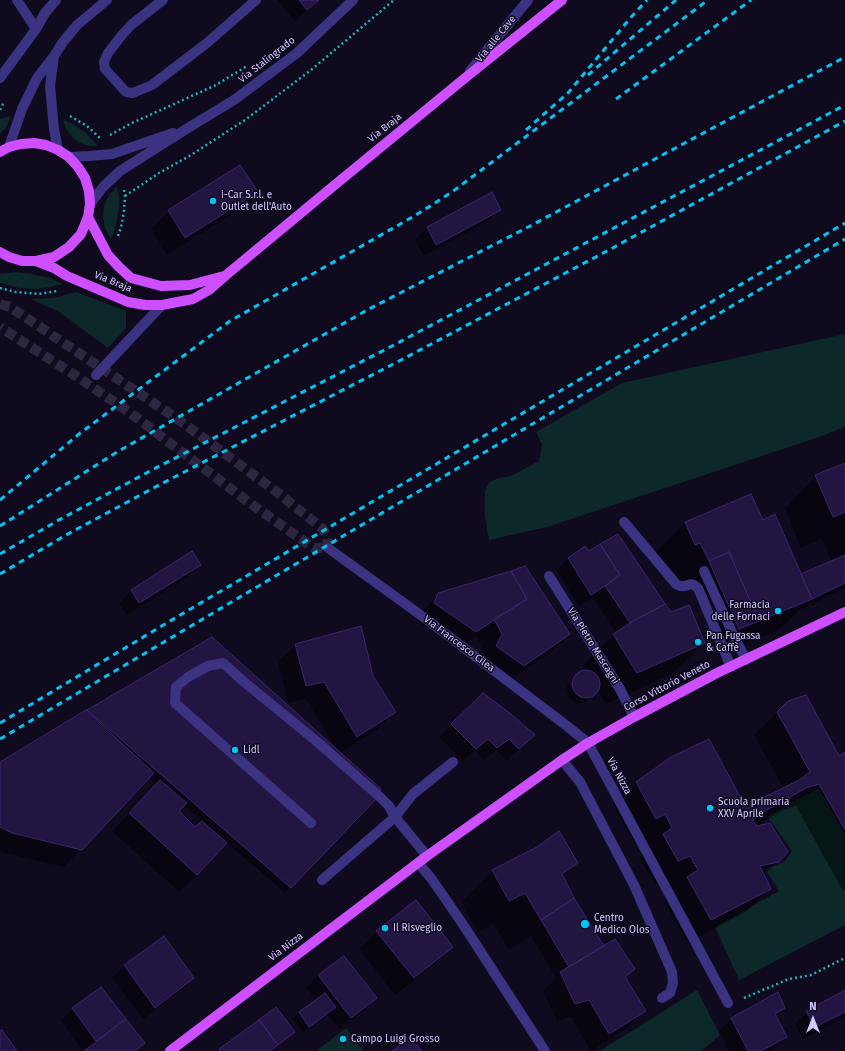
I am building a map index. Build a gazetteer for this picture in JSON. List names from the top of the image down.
{
  "streets": {
    "main road": ["Via Braja", "Corso Vittorio Veneto", "Via Nizza"],
    "street": [
      "Via alle Cave",
      "Via Stalingrado",
      "Via Francesco Cilea",
      "Via Pietro Mascagni"
    ]
  },
  "crossings": [
    ["Via alle Cave", "Via Braja"],
    ["Via Francesco Cilea", "Corso Vittorio Veneto"],
    ["Via Francesco Cilea", "Via Nizza"],
    ["Via Pietro Mascagni", "Corso Vittorio Veneto"],
    ["Corso Vittorio Veneto", "Via Nizza"]
  ],
  "places": [
    "i-Car S.r.l. e Outlet dell'Auto",
    "Farmacia delle Fornaci",
    "Pan Fugassa & Caffè",
    "Lidl",
    "Scuola primaria XXV Aprile",
    "Centro Medico Olos",
    "Il Risveglio",
    "Campo Luigi Grosso"
  ],
  "north": "top"
}
